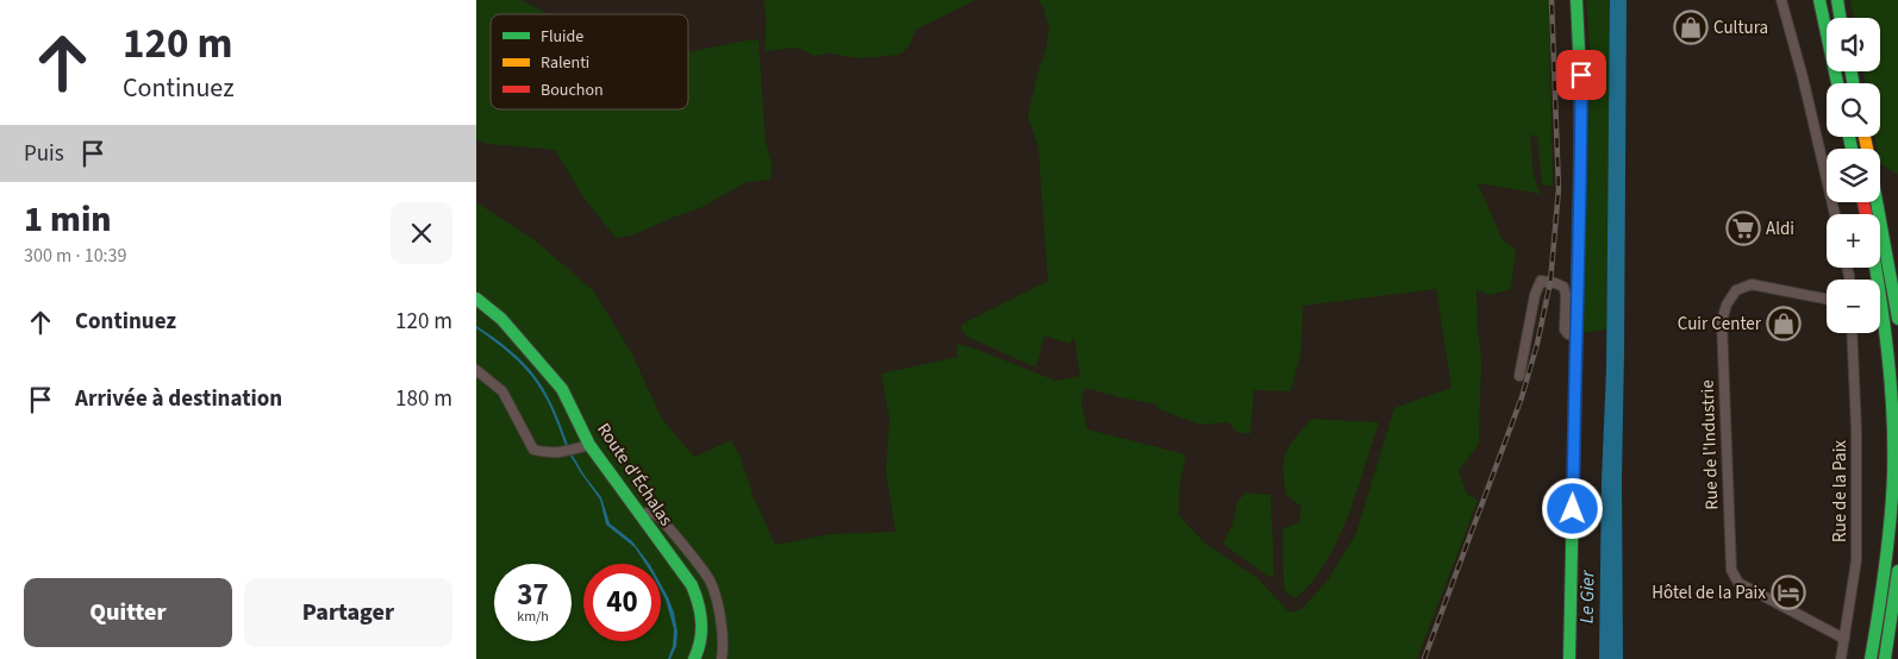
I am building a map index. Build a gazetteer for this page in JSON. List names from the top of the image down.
{
  "streets": {
    "main road": ["Route d'Échalas"],
    "street": ["Rue de l'Industrie", "Rue de la Paix"]
  },
  "crossings": [
    ["Rue de l'Industrie", "Rue de la Paix"]
  ],
  "water": ["Le Gier"],
  "places": {
    "shop": ["Cultura", "Cuir Center"],
    "supermarket": ["Aldi"],
    "hotel": ["Hôtel de la Paix"]
  },
  "legend": ["Fluide", "Ralenti", "Bouchon"],
  "page": {
    "turn": ["120 m", "Continuez"],
    "map_buttons": ["+", "−"],
    "then": "Puis",
    "heading": ["1 min", "300 m · 10:39"],
    "list": [
      {
        "name": "Continuez",
        "value": "120 m"
      },
      {
        "name": "Arrivée à destination",
        "value": "180 m"
      }
    ],
    "speed": "37 km/h",
    "limit": "40",
    "buttons": ["Quitter", "Partager"]
  }
}
